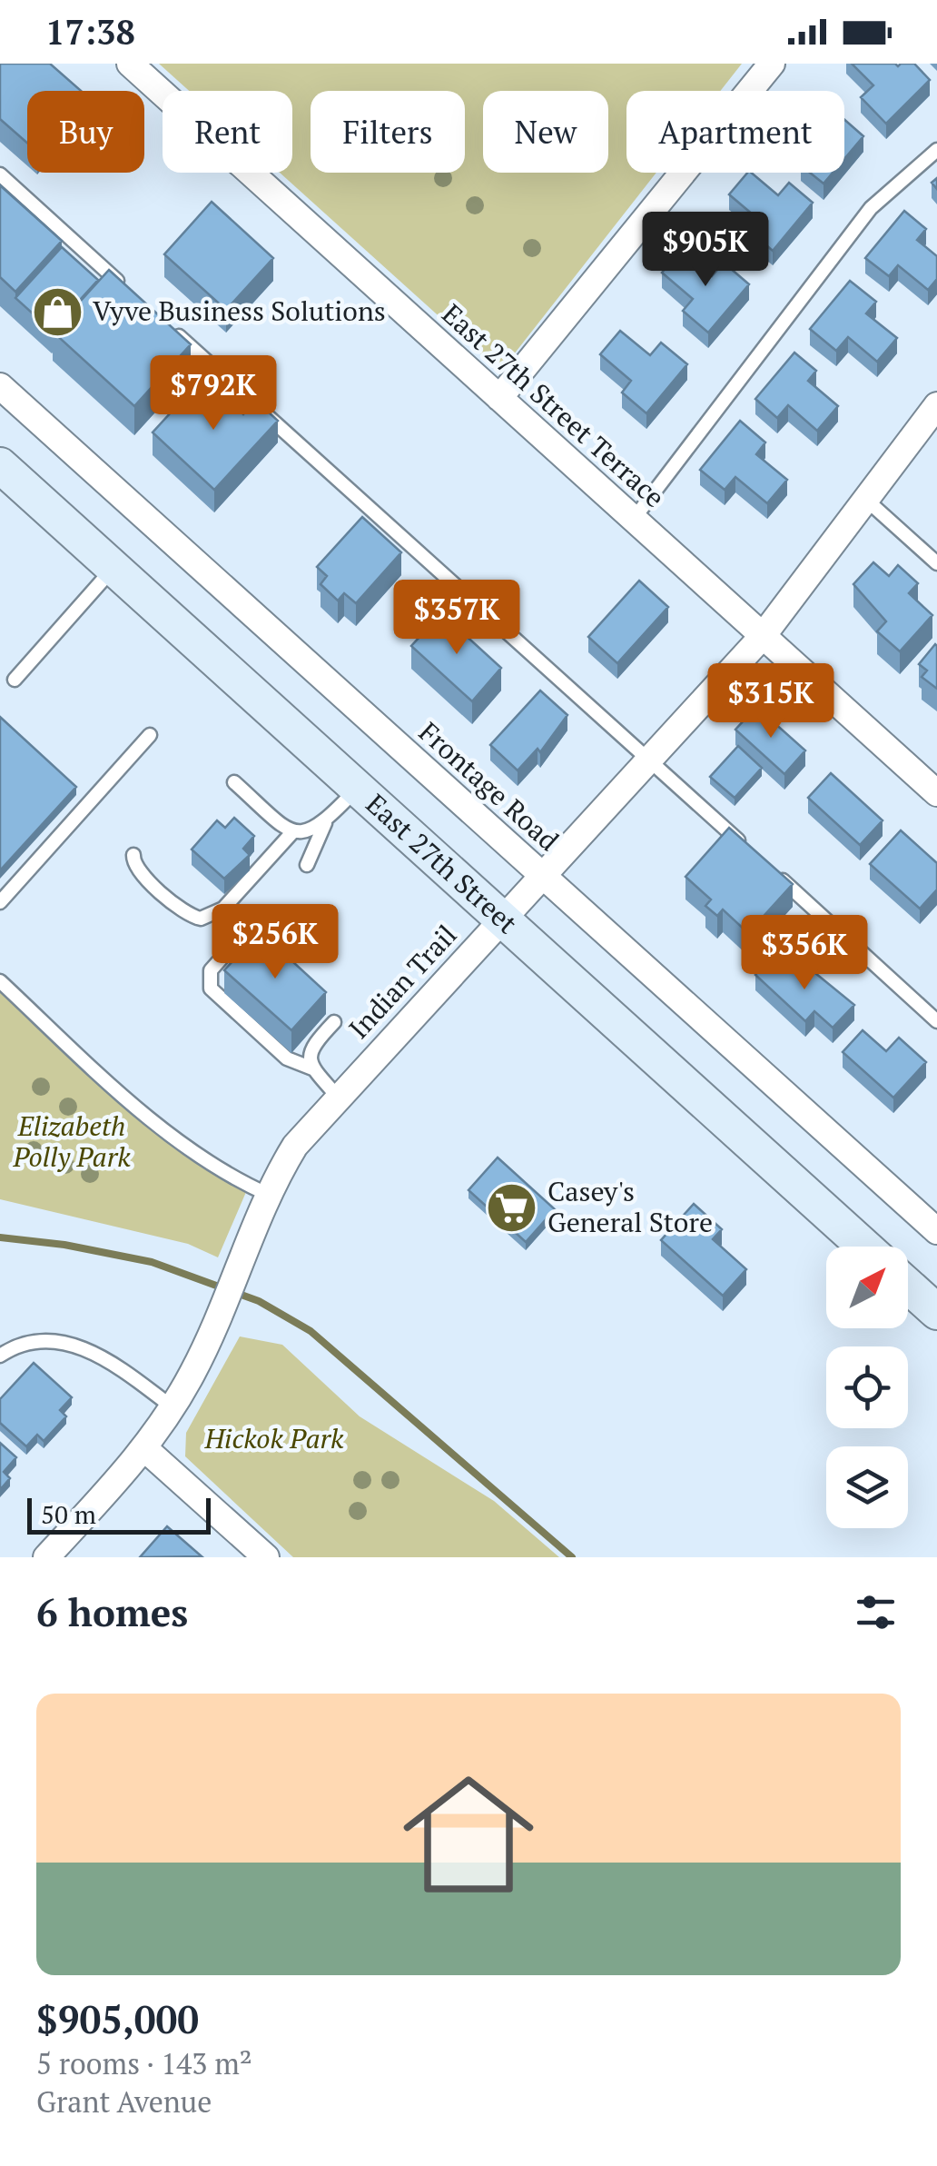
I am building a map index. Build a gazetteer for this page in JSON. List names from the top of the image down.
{
  "streets": {
    "main road": ["East 27th Street"],
    "street": ["East 27th Street Terrace", "Frontage Road", "Indian Trail"]
  },
  "crossings": [
    ["East 27th Street Terrace", "Indian Trail"],
    ["Frontage Road", "Indian Trail"],
    ["East 27th Street", "Indian Trail"]
  ],
  "parks": ["Elizabeth Polly Park", "Hickok Park"],
  "places": {
    "shop": ["Vyve Business Solutions"],
    "supermarket": ["Casey's General Store"]
  },
  "scale_bar": "50 m",
  "north": "top right",
  "page": {
    "status": "17:38",
    "chip": [
      "Buy",
      "Rent",
      "Filters",
      "New",
      "Apartment"
    ],
    "price": [
      "$905K",
      "$792K",
      "$357K",
      "$315K",
      "$256K",
      "$356K"
    ],
    "scale": "50 m",
    "heading": "6 homes",
    "list": [
      {
        "name": "$905,000",
        "note": "5 rooms · 143 m² · Grant Avenue"
      }
    ]
  }
}
